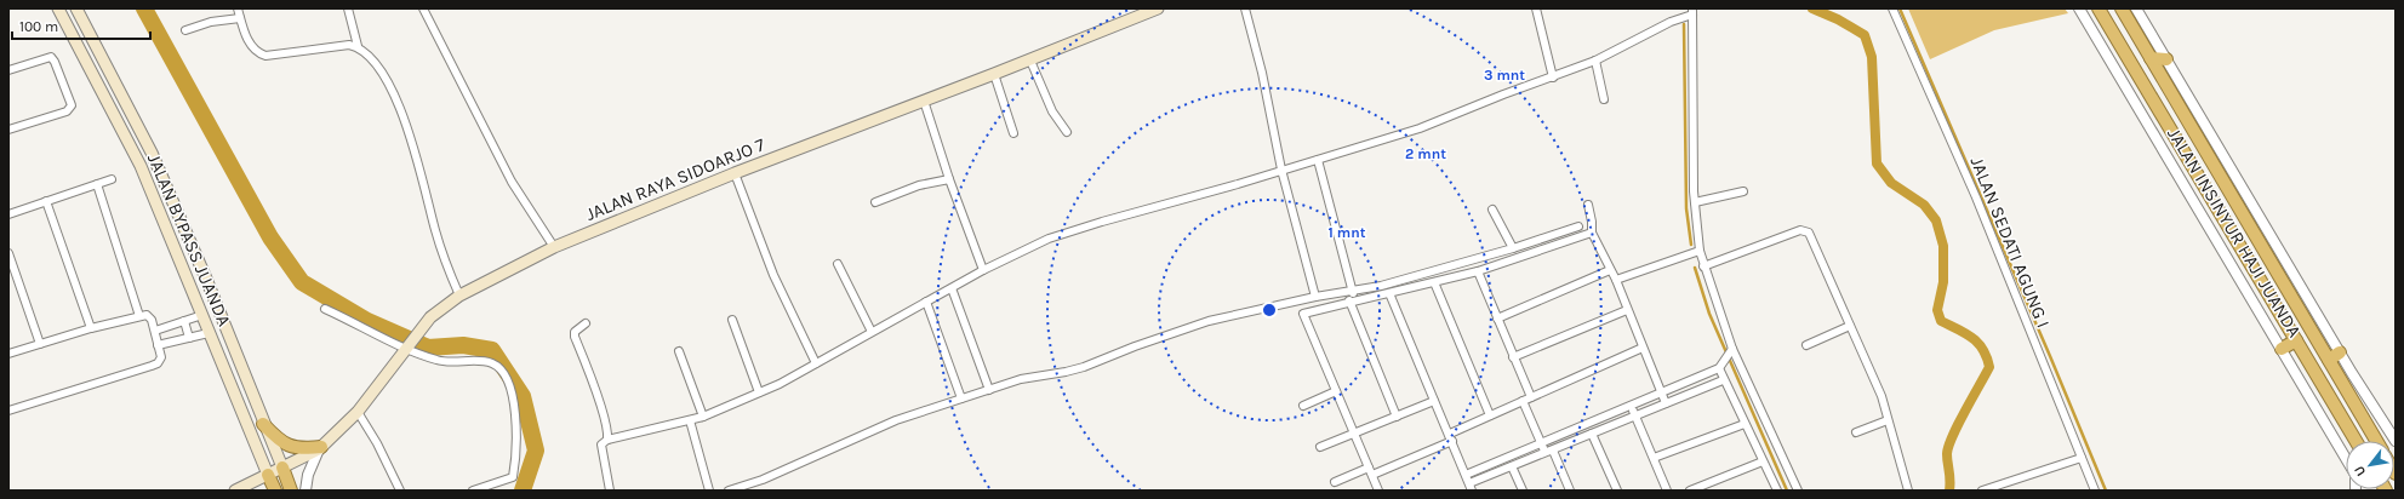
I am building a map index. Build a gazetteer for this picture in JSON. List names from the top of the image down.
{
  "streets": {
    "highway": ["JALAN INSINYUR HAJI JUANDA", "JALAN BYPASS JUANDA"],
    "main road": ["JALAN RAYA SIDOARJO 7"],
    "street": ["JALAN SEDATI AGUNG I"]
  },
  "crossings": [
    ["JALAN RAYA SIDOARJO 7", "JALAN BYPASS JUANDA"]
  ],
  "scale_bar": "100 m",
  "north": "bottom left",
  "rings": ["3 mnt", "2 mnt", "1 mnt"]
}
